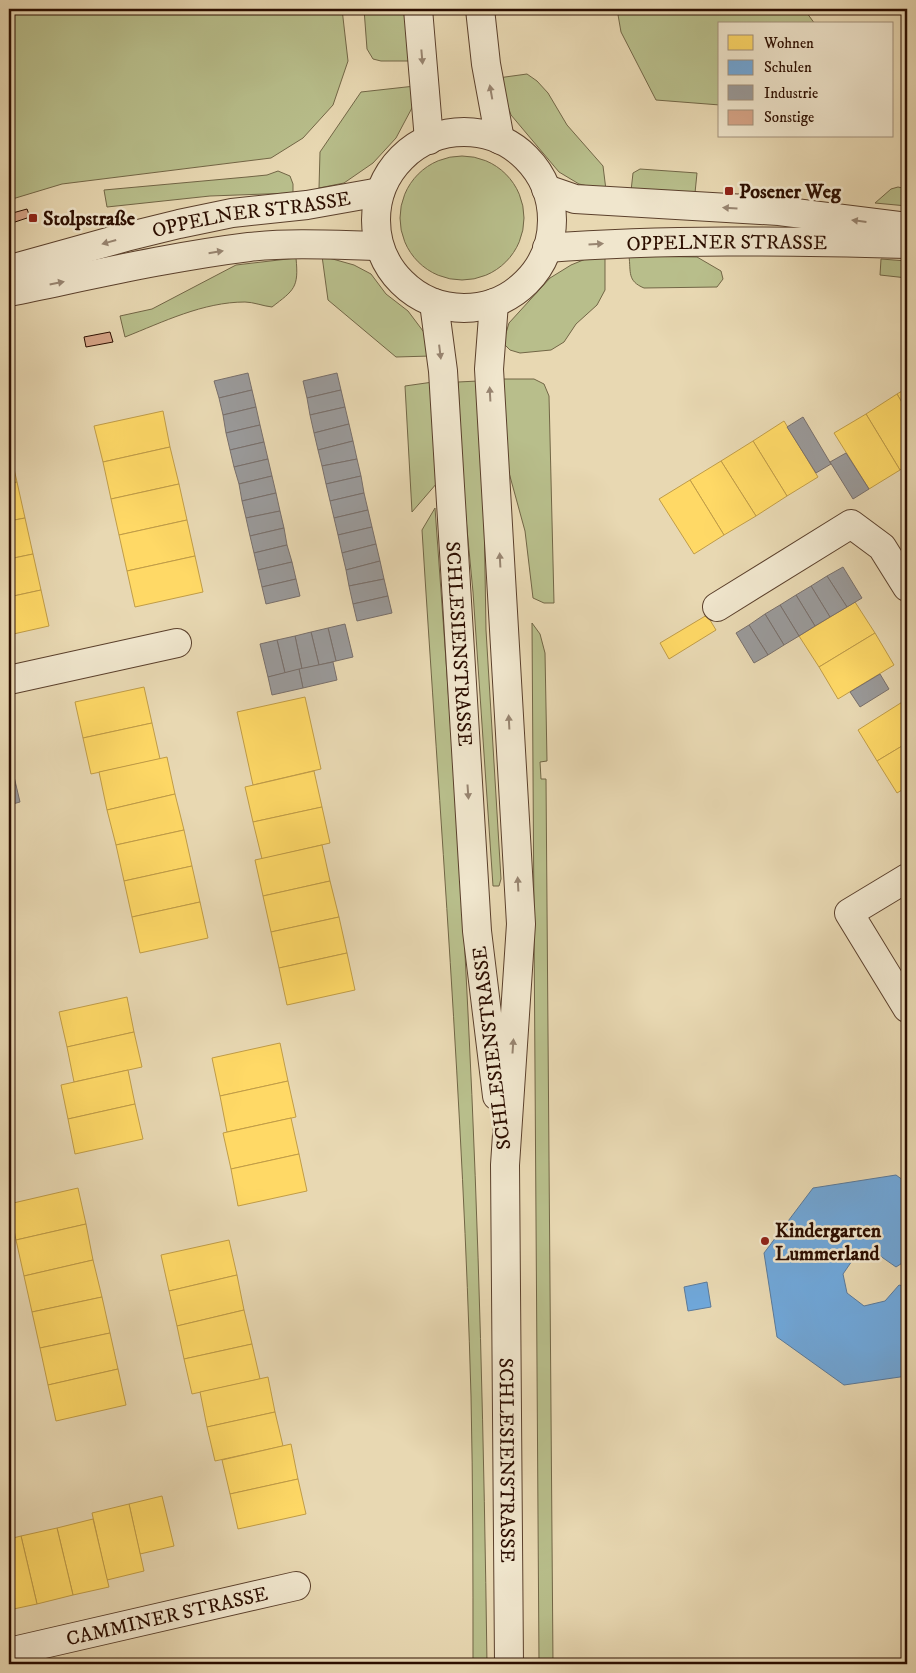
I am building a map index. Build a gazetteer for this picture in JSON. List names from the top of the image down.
{
  "streets": {
    "street": ["OPPELNER STRASSE", "SCHLESIENSTRASSE", "CAMMINER STRASSE"]
  },
  "crossings": [
    ["OPPELNER STRASSE", "SCHLESIENSTRASSE"]
  ],
  "places": {
    "transit": ["Posener Weg", "Stolpstraße"],
    "other": ["Kindergarten Lummerland"]
  },
  "legend": [
    "Wohnen",
    "Schulen",
    "Industrie",
    "Sonstige"
  ]
}
